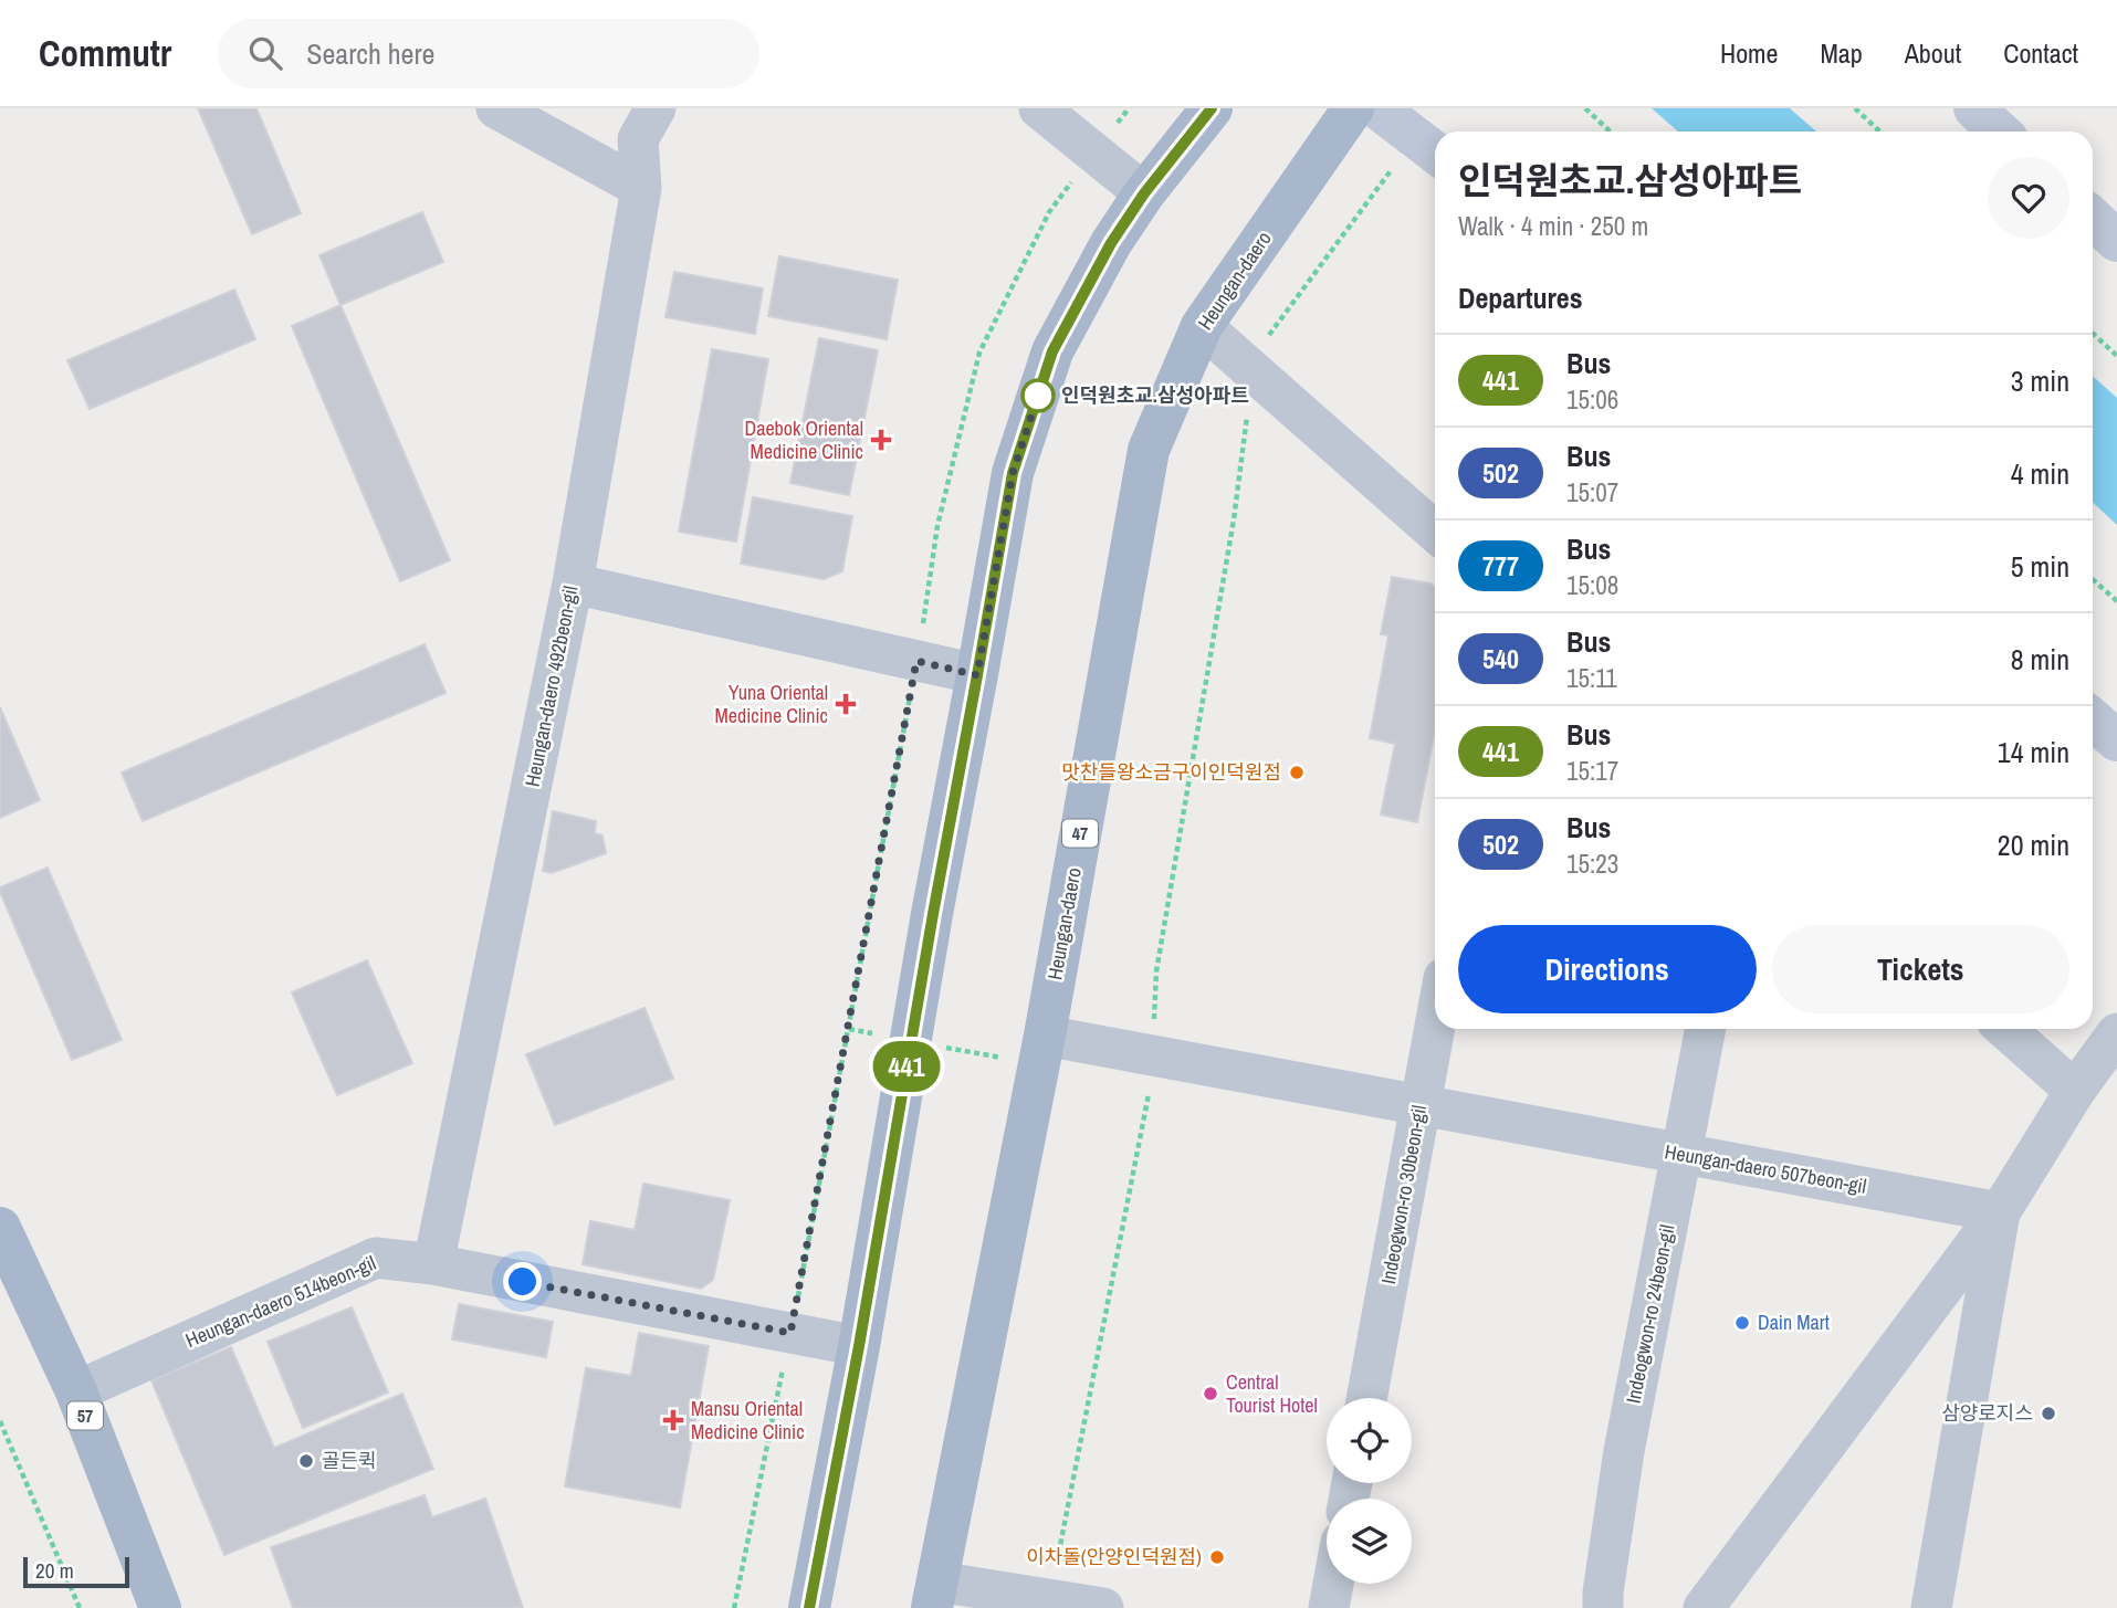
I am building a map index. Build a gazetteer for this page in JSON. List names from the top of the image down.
{
  "streets": {
    "main road": ["Heungan-daero", "47", "57"],
    "street": [
      "Heungan-daero 492beon-gil",
      "Heungan-daero 507beon-gil",
      "Indeogwon-ro 30beon-gil",
      "Heungan-daero 514beon-gil",
      "Indeogwon-ro 24beon-gil"
    ]
  },
  "crossings": [
    ["Heungan-daero", "Heungan-daero 507beon-gil"],
    ["Heungan-daero 492beon-gil", "Heungan-daero 514beon-gil"],
    ["Heungan-daero 507beon-gil", "Indeogwon-ro 30beon-gil"],
    ["Heungan-daero 507beon-gil", "Indeogwon-ro 24beon-gil"],
    ["Heungan-daero 514beon-gil", "57"]
  ],
  "places": {
    "other": [
      "인덕원초교.삼성아파트",
      "맛찬들왕소금구이인덕원점",
      "Dain Mart",
      "Central Tourist Hotel",
      "삼양로지스",
      "골든퀵",
      "이차돌(안양인덕원점)"
    ],
    "health": ["Daebok Oriental Medicine Clinic", "Yuna Oriental Medicine Clinic", "Mansu Oriental Medicine Clinic"]
  },
  "lines": ["bus line 441"],
  "scale_bar": "20 m",
  "page": {
    "header": "Commutr",
    "search": "Search here",
    "nav": [
      "Home",
      "Map",
      "About",
      "Contact"
    ],
    "on_map": "441",
    "heading": [
      ["인덕원초교.삼성아파트", "Walk · 4 min · 250 m"],
      "Departures"
    ],
    "list": [
      {
        "mark": "441",
        "name": "Bus",
        "note": "15:06",
        "value": "3 min"
      },
      {
        "mark": "502",
        "name": "Bus",
        "note": "15:07",
        "value": "4 min"
      },
      {
        "mark": "777",
        "name": "Bus",
        "note": "15:08",
        "value": "5 min"
      },
      {
        "mark": "540",
        "name": "Bus",
        "note": "15:11",
        "value": "8 min"
      },
      {
        "mark": "441",
        "name": "Bus",
        "note": "15:17",
        "value": "14 min"
      },
      {
        "mark": "502",
        "name": "Bus",
        "note": "15:23",
        "value": "20 min"
      }
    ],
    "buttons": ["Directions", "Tickets"],
    "scale": "20 m"
  }
}
